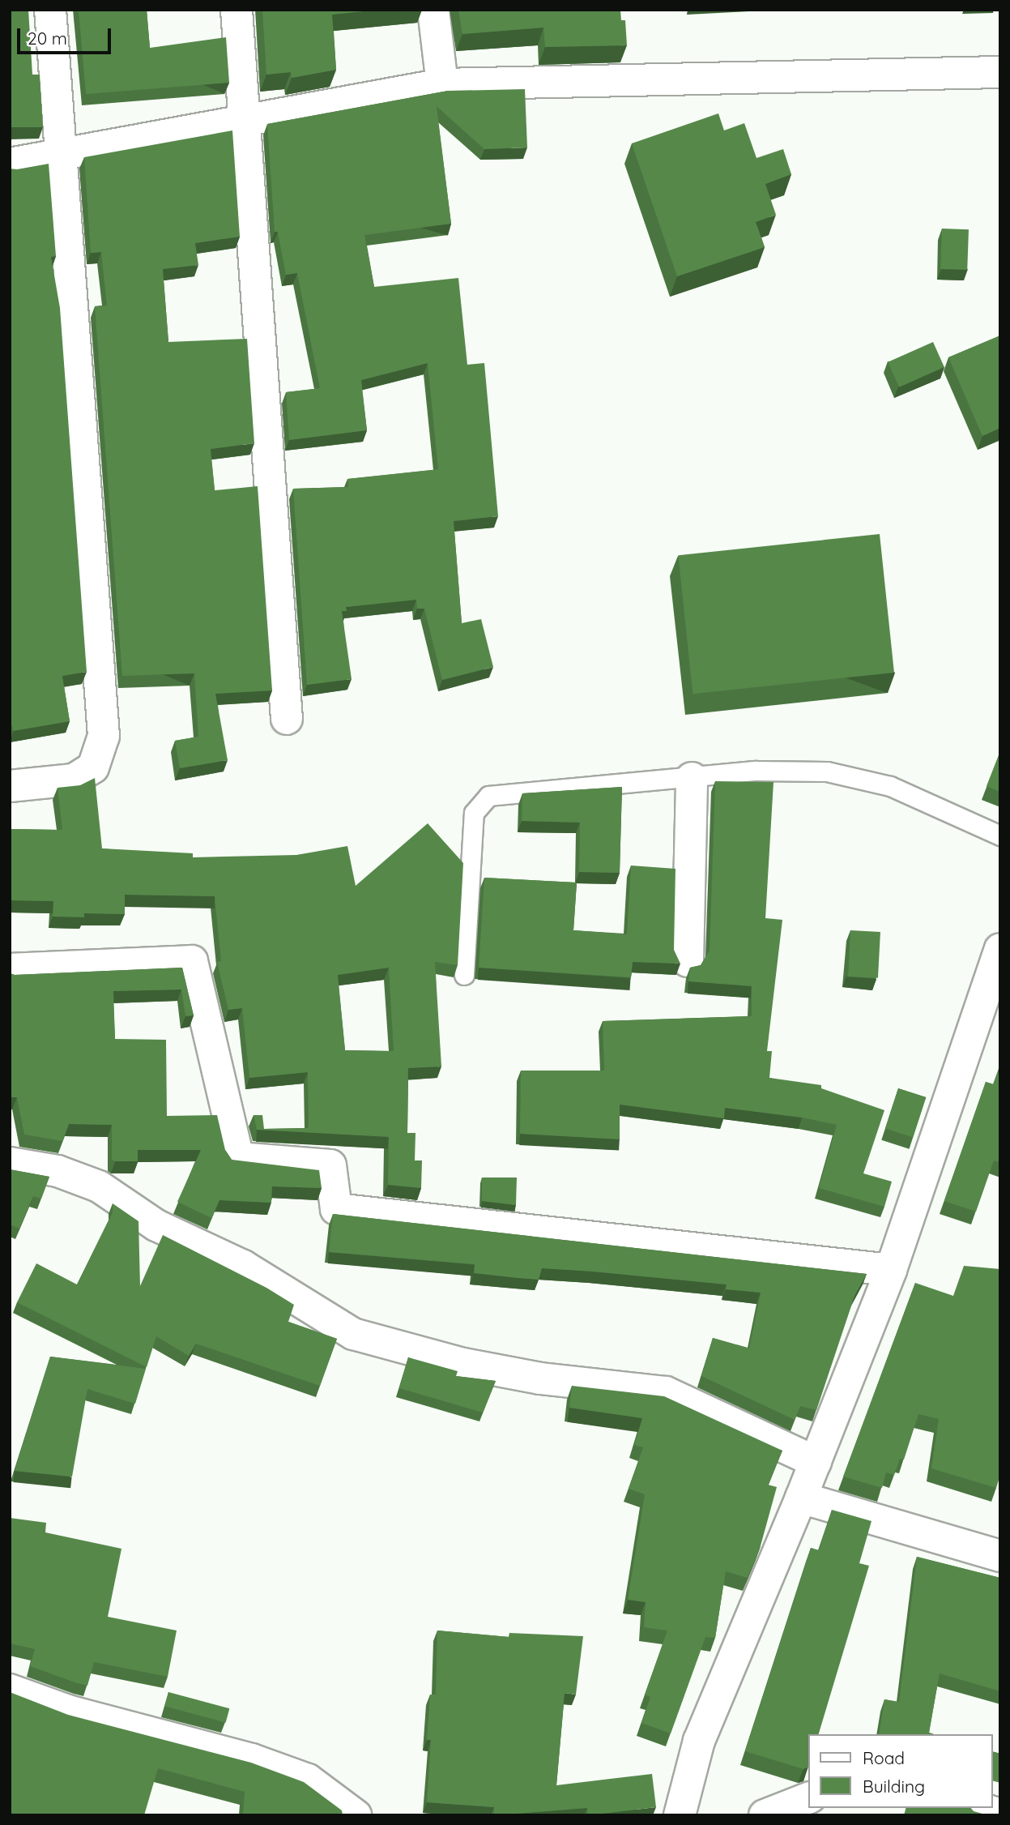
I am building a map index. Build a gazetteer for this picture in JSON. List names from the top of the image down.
{
  "legend": ["Road", "Building"],
  "scale_bar": "20 m"
}
